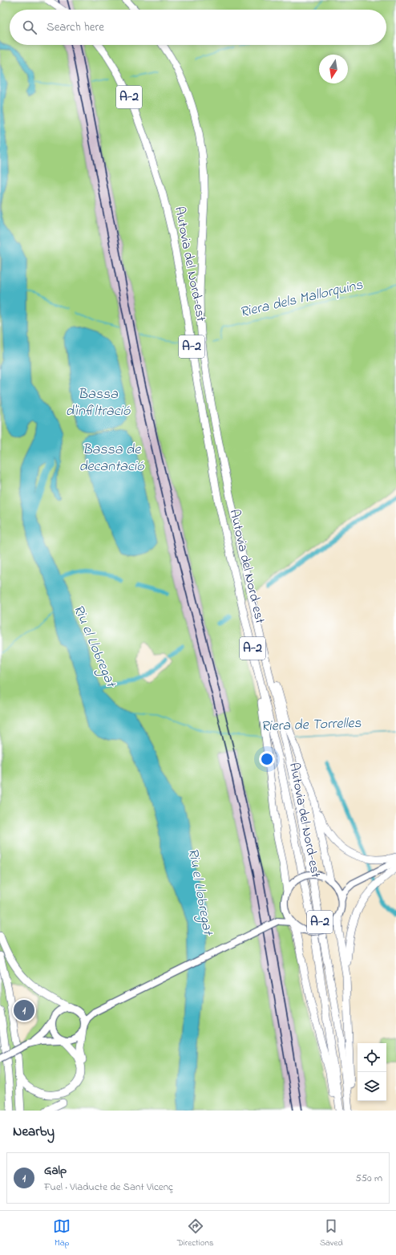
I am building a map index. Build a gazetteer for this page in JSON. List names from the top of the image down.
{
  "streets": {
    "highway": ["A-2", "Autovia del Nord-est"]
  },
  "water": [
    "Riera dels Mallorquins",
    "Bassa d'infiltració",
    "Bassa de decantació",
    "Riu el Llobregat",
    "Riera de Torrelles"
  ],
  "north": "bottom",
  "page": {
    "search": "Search here",
    "pins": "1",
    "heading": "Nearby",
    "list": [
      {
        "mark": "1",
        "name": "Galp",
        "note": "Fuel · Viaducte de Sant Vicenç",
        "value": "550 m"
      }
    ],
    "nav": ["Map", "Directions", "Saved"]
  }
}
